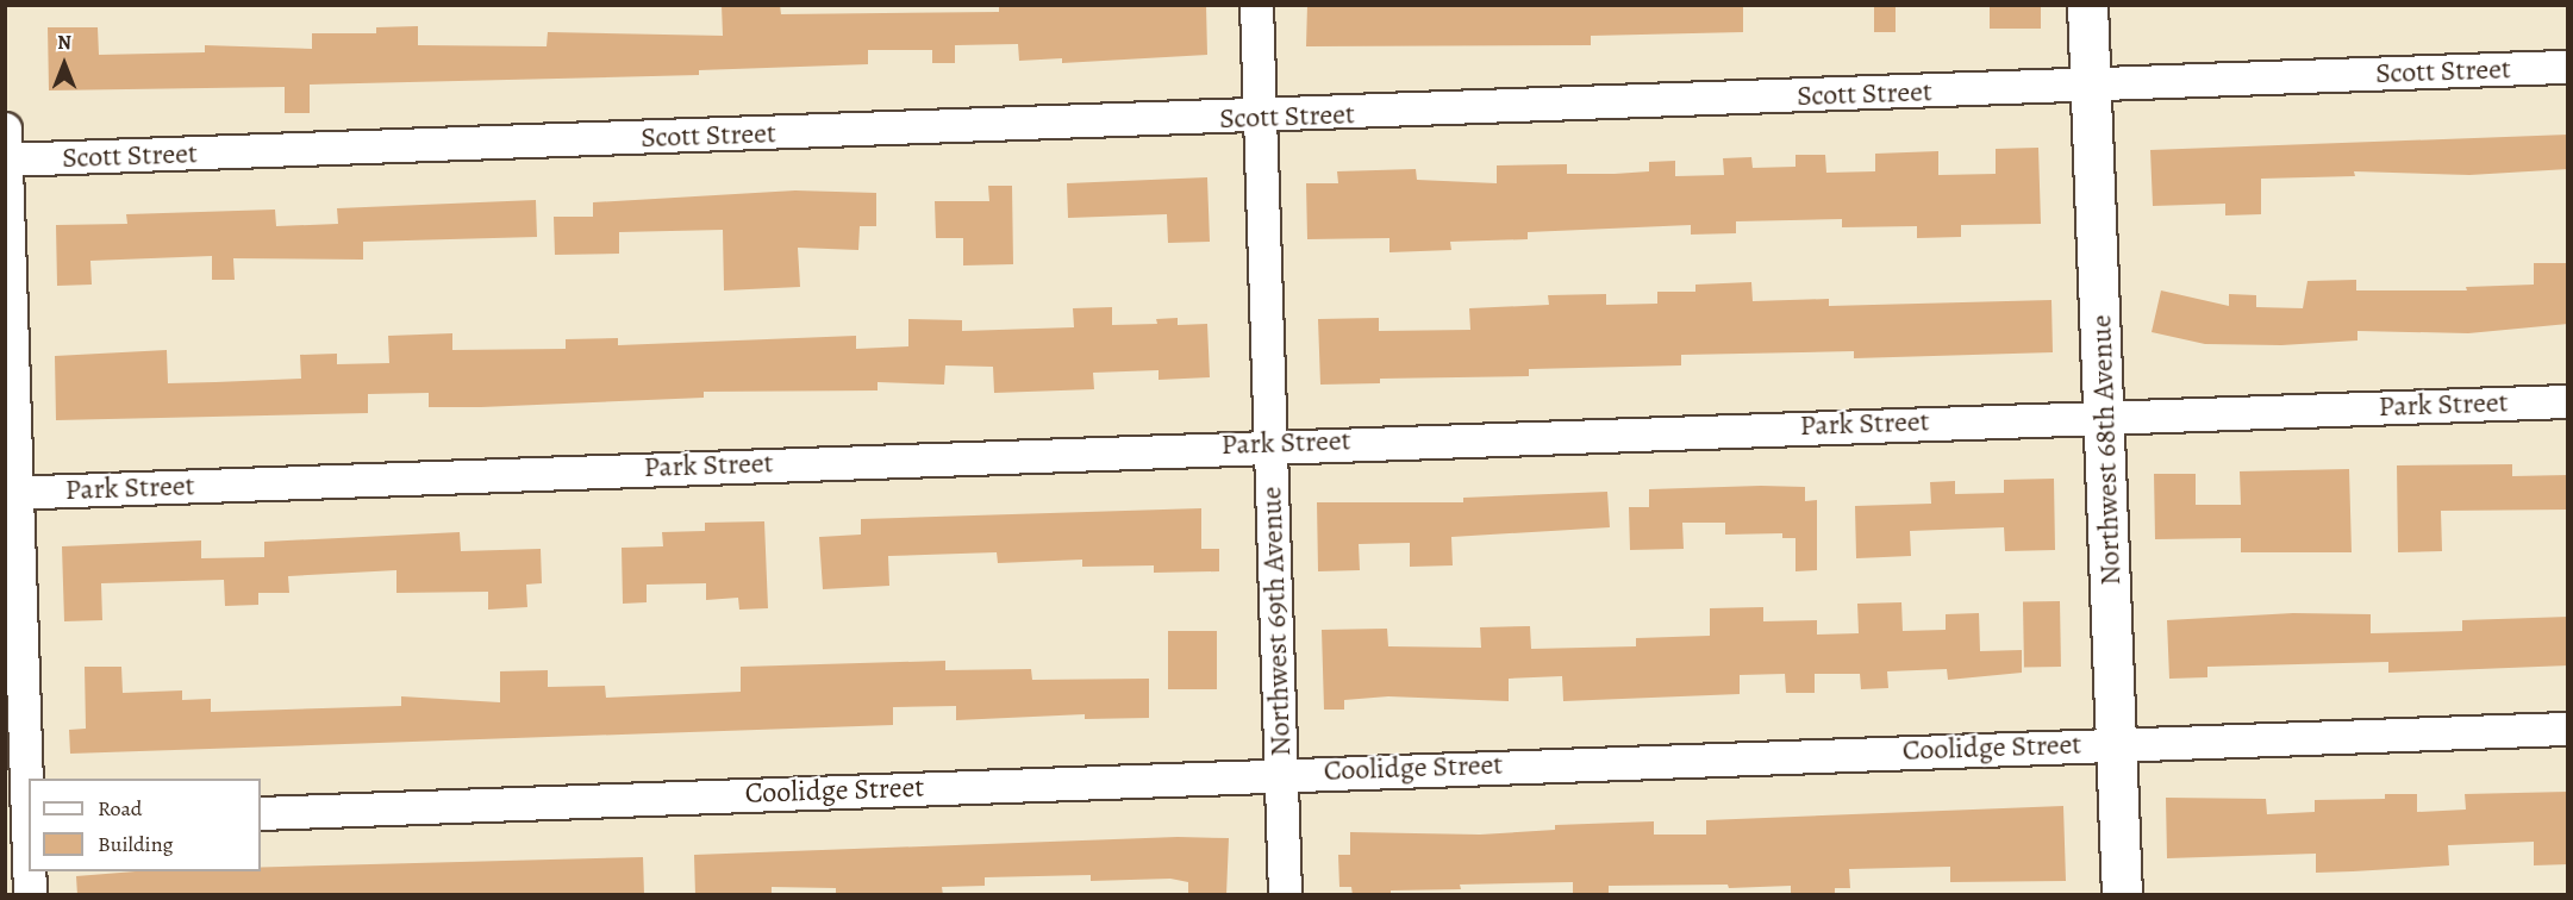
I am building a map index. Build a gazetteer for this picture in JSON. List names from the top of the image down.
{
  "streets": {
    "street": [
      "Scott Street",
      "Park Street",
      "Northwest 68th Avenue",
      "Northwest 69th Avenue",
      "Coolidge Street"
    ]
  },
  "crossings": [
    ["Scott Street", "Northwest 68th Avenue"],
    ["Scott Street", "Northwest 69th Avenue"],
    ["Park Street", "Northwest 68th Avenue"],
    ["Park Street", "Northwest 69th Avenue"],
    ["Northwest 68th Avenue", "Coolidge Street"],
    ["Northwest 69th Avenue", "Coolidge Street"]
  ],
  "legend": ["Road", "Building"],
  "north": "top"
}
